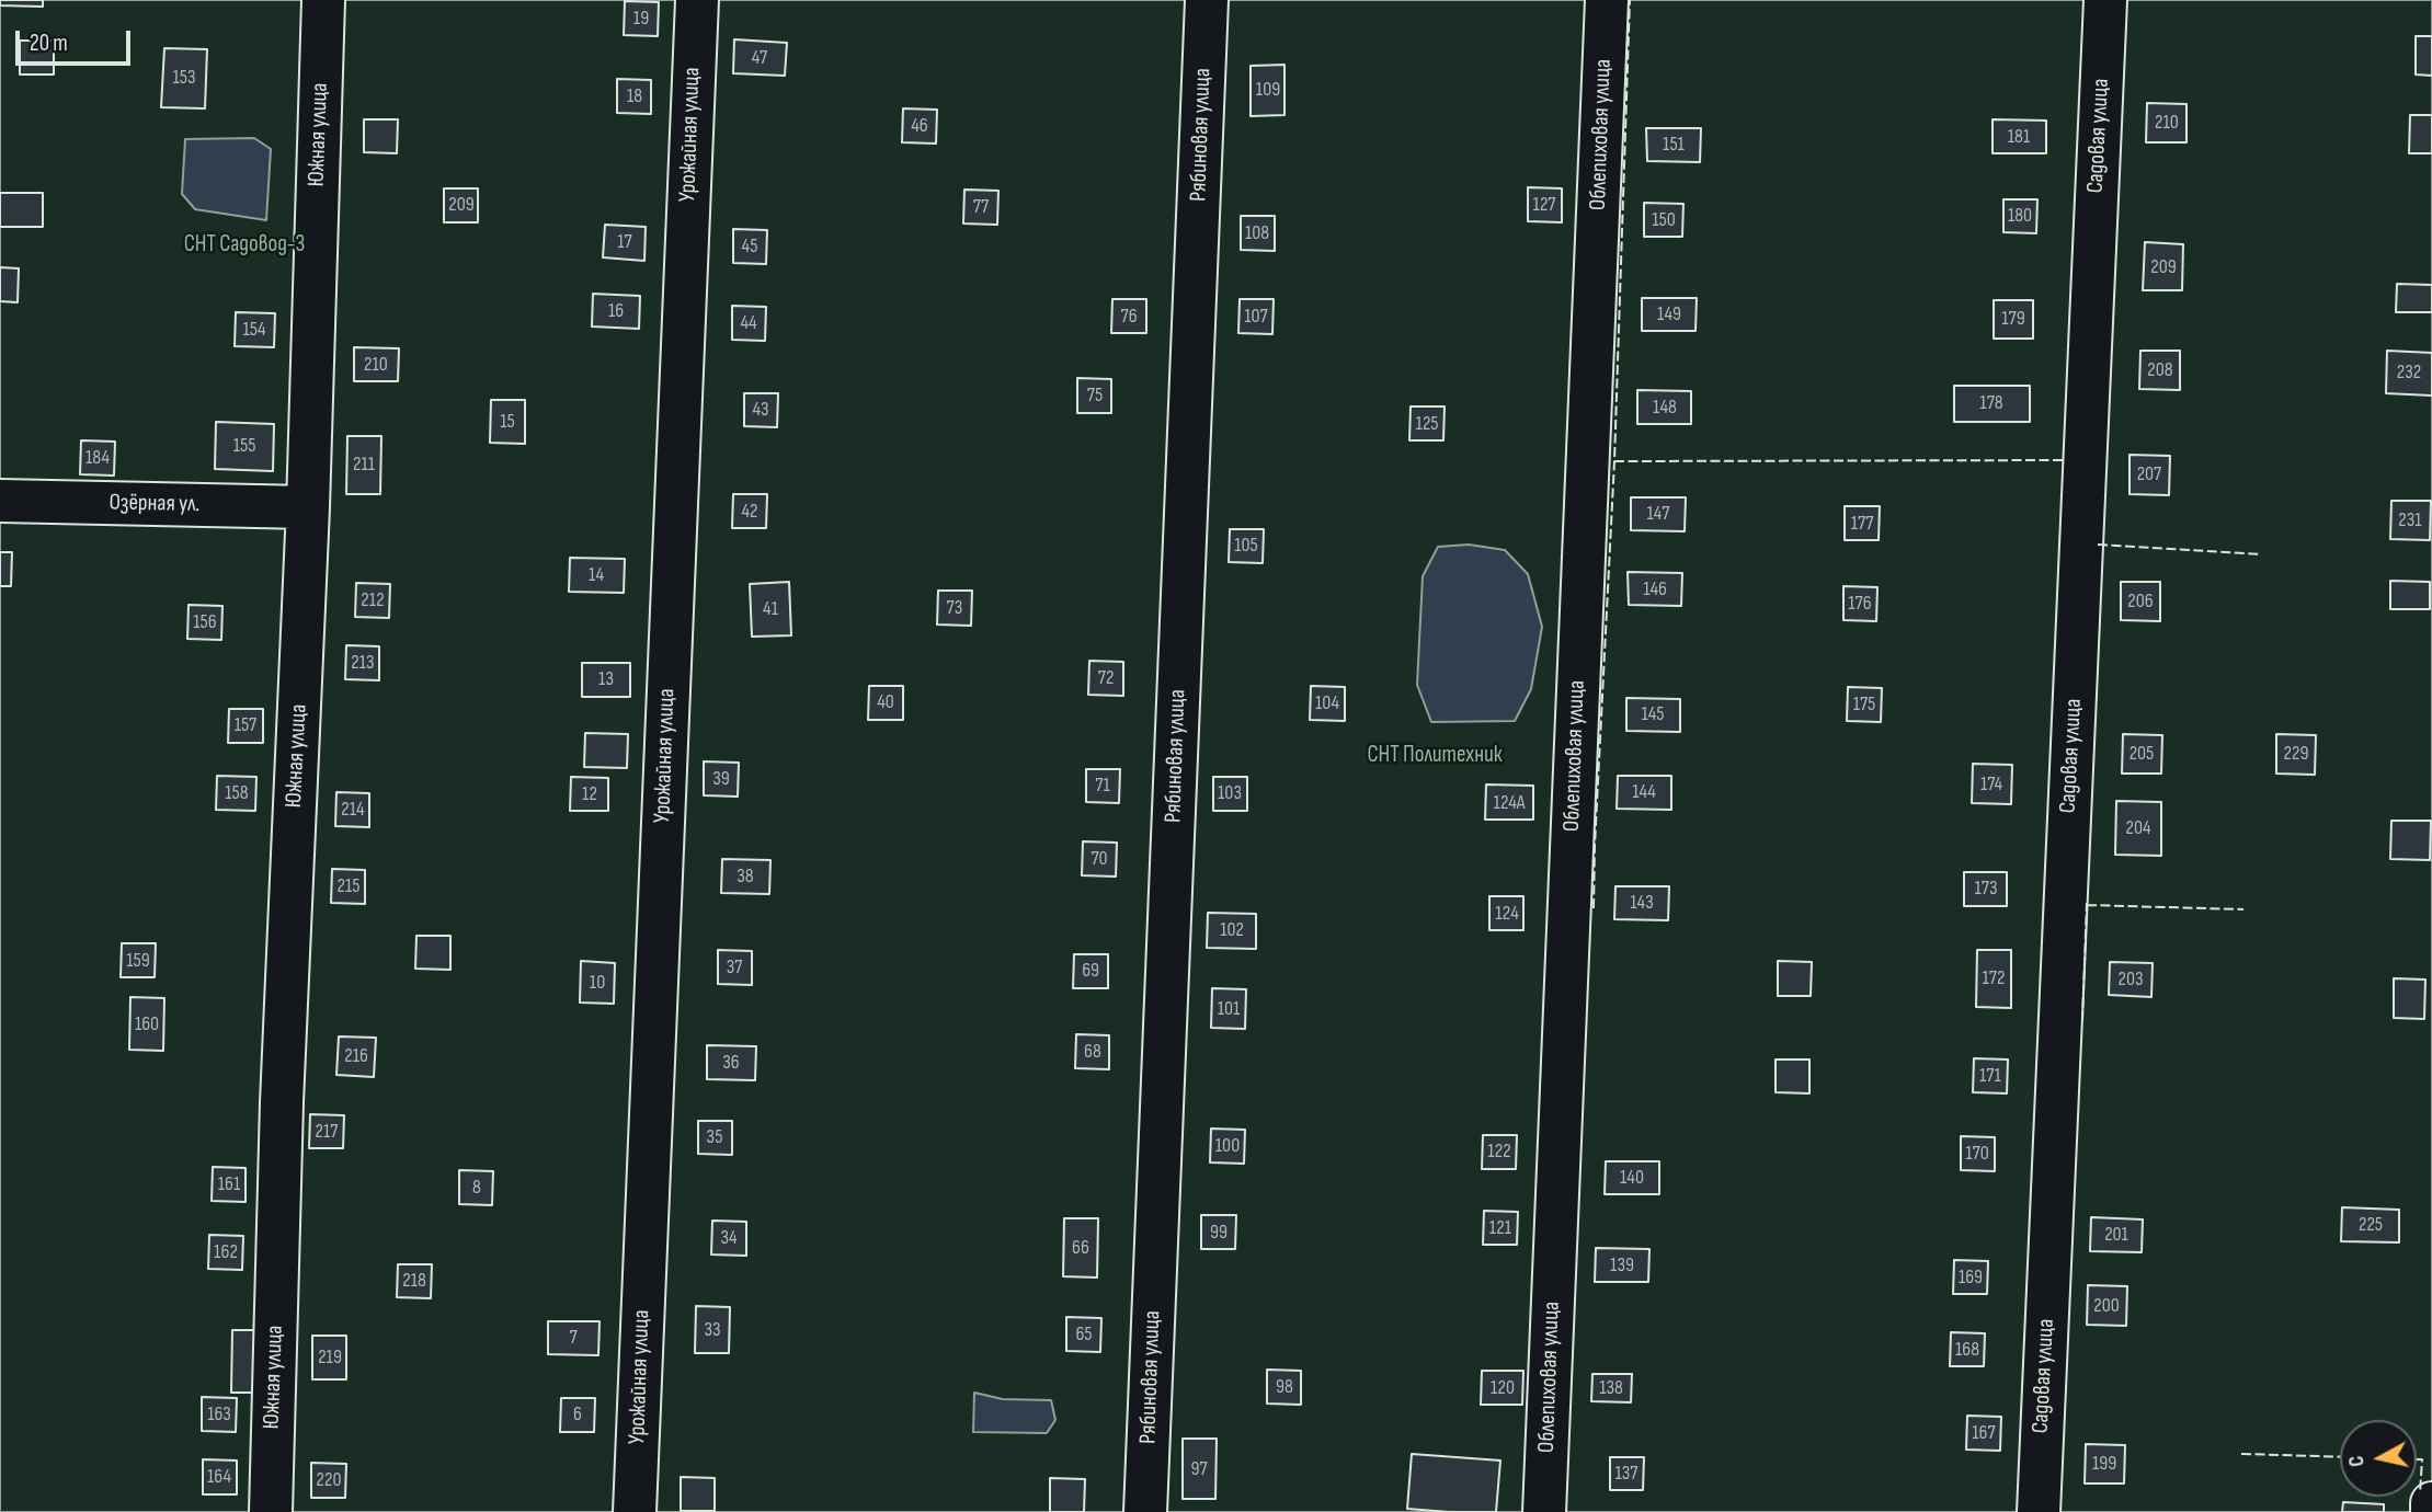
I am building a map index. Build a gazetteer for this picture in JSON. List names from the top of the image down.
{
  "streets": {
    "lane": [
      "Южная улица",
      "Урожайная улица",
      "Рябиновая улица",
      "Облепиховая улица",
      "Садовая улица",
      "Озёрная ул."
    ]
  },
  "crossings": [
    ["Южная улица", "Озёрная ул."]
  ],
  "parks": ["СНТ Садовод-3", "СНТ Политехник"],
  "house_numbers": [
    "19",
    "47",
    "153",
    "109",
    "18",
    "210",
    "46",
    "181",
    "151",
    "209",
    "127",
    "77",
    "180",
    "150",
    "108",
    "17",
    "45",
    "209",
    "16",
    "149",
    "76",
    "107",
    "179",
    "44",
    "154",
    "210",
    "208",
    "232",
    "75",
    "178",
    "148",
    "43",
    "15",
    "125",
    "155",
    "184",
    "211",
    "207",
    "42",
    "147",
    "231",
    "177",
    "105",
    "14",
    "146",
    "212",
    "206",
    "176",
    "73",
    "41",
    "156",
    "213",
    "72",
    "13",
    "40",
    "104",
    "175",
    "145",
    "157",
    "205",
    "229",
    "39",
    "174",
    "71",
    "144",
    "158",
    "103",
    "12",
    "124А",
    "214",
    "204",
    "70",
    "38",
    "215",
    "173",
    "143",
    "124",
    "102",
    "159",
    "37",
    "69",
    "172",
    "203",
    "10",
    "101",
    "160",
    "68",
    "216",
    "36",
    "171",
    "217",
    "35",
    "100",
    "122",
    "170",
    "140",
    "161",
    "8",
    "225",
    "121",
    "99",
    "201",
    "34",
    "66",
    "162",
    "139",
    "169",
    "218",
    "200",
    "33",
    "65",
    "7",
    "168",
    "219",
    "98",
    "120",
    "138",
    "163",
    "6",
    "167",
    "199",
    "97",
    "137",
    "164",
    "220"
  ],
  "scale_bar": "20 m",
  "north": "left"
}
